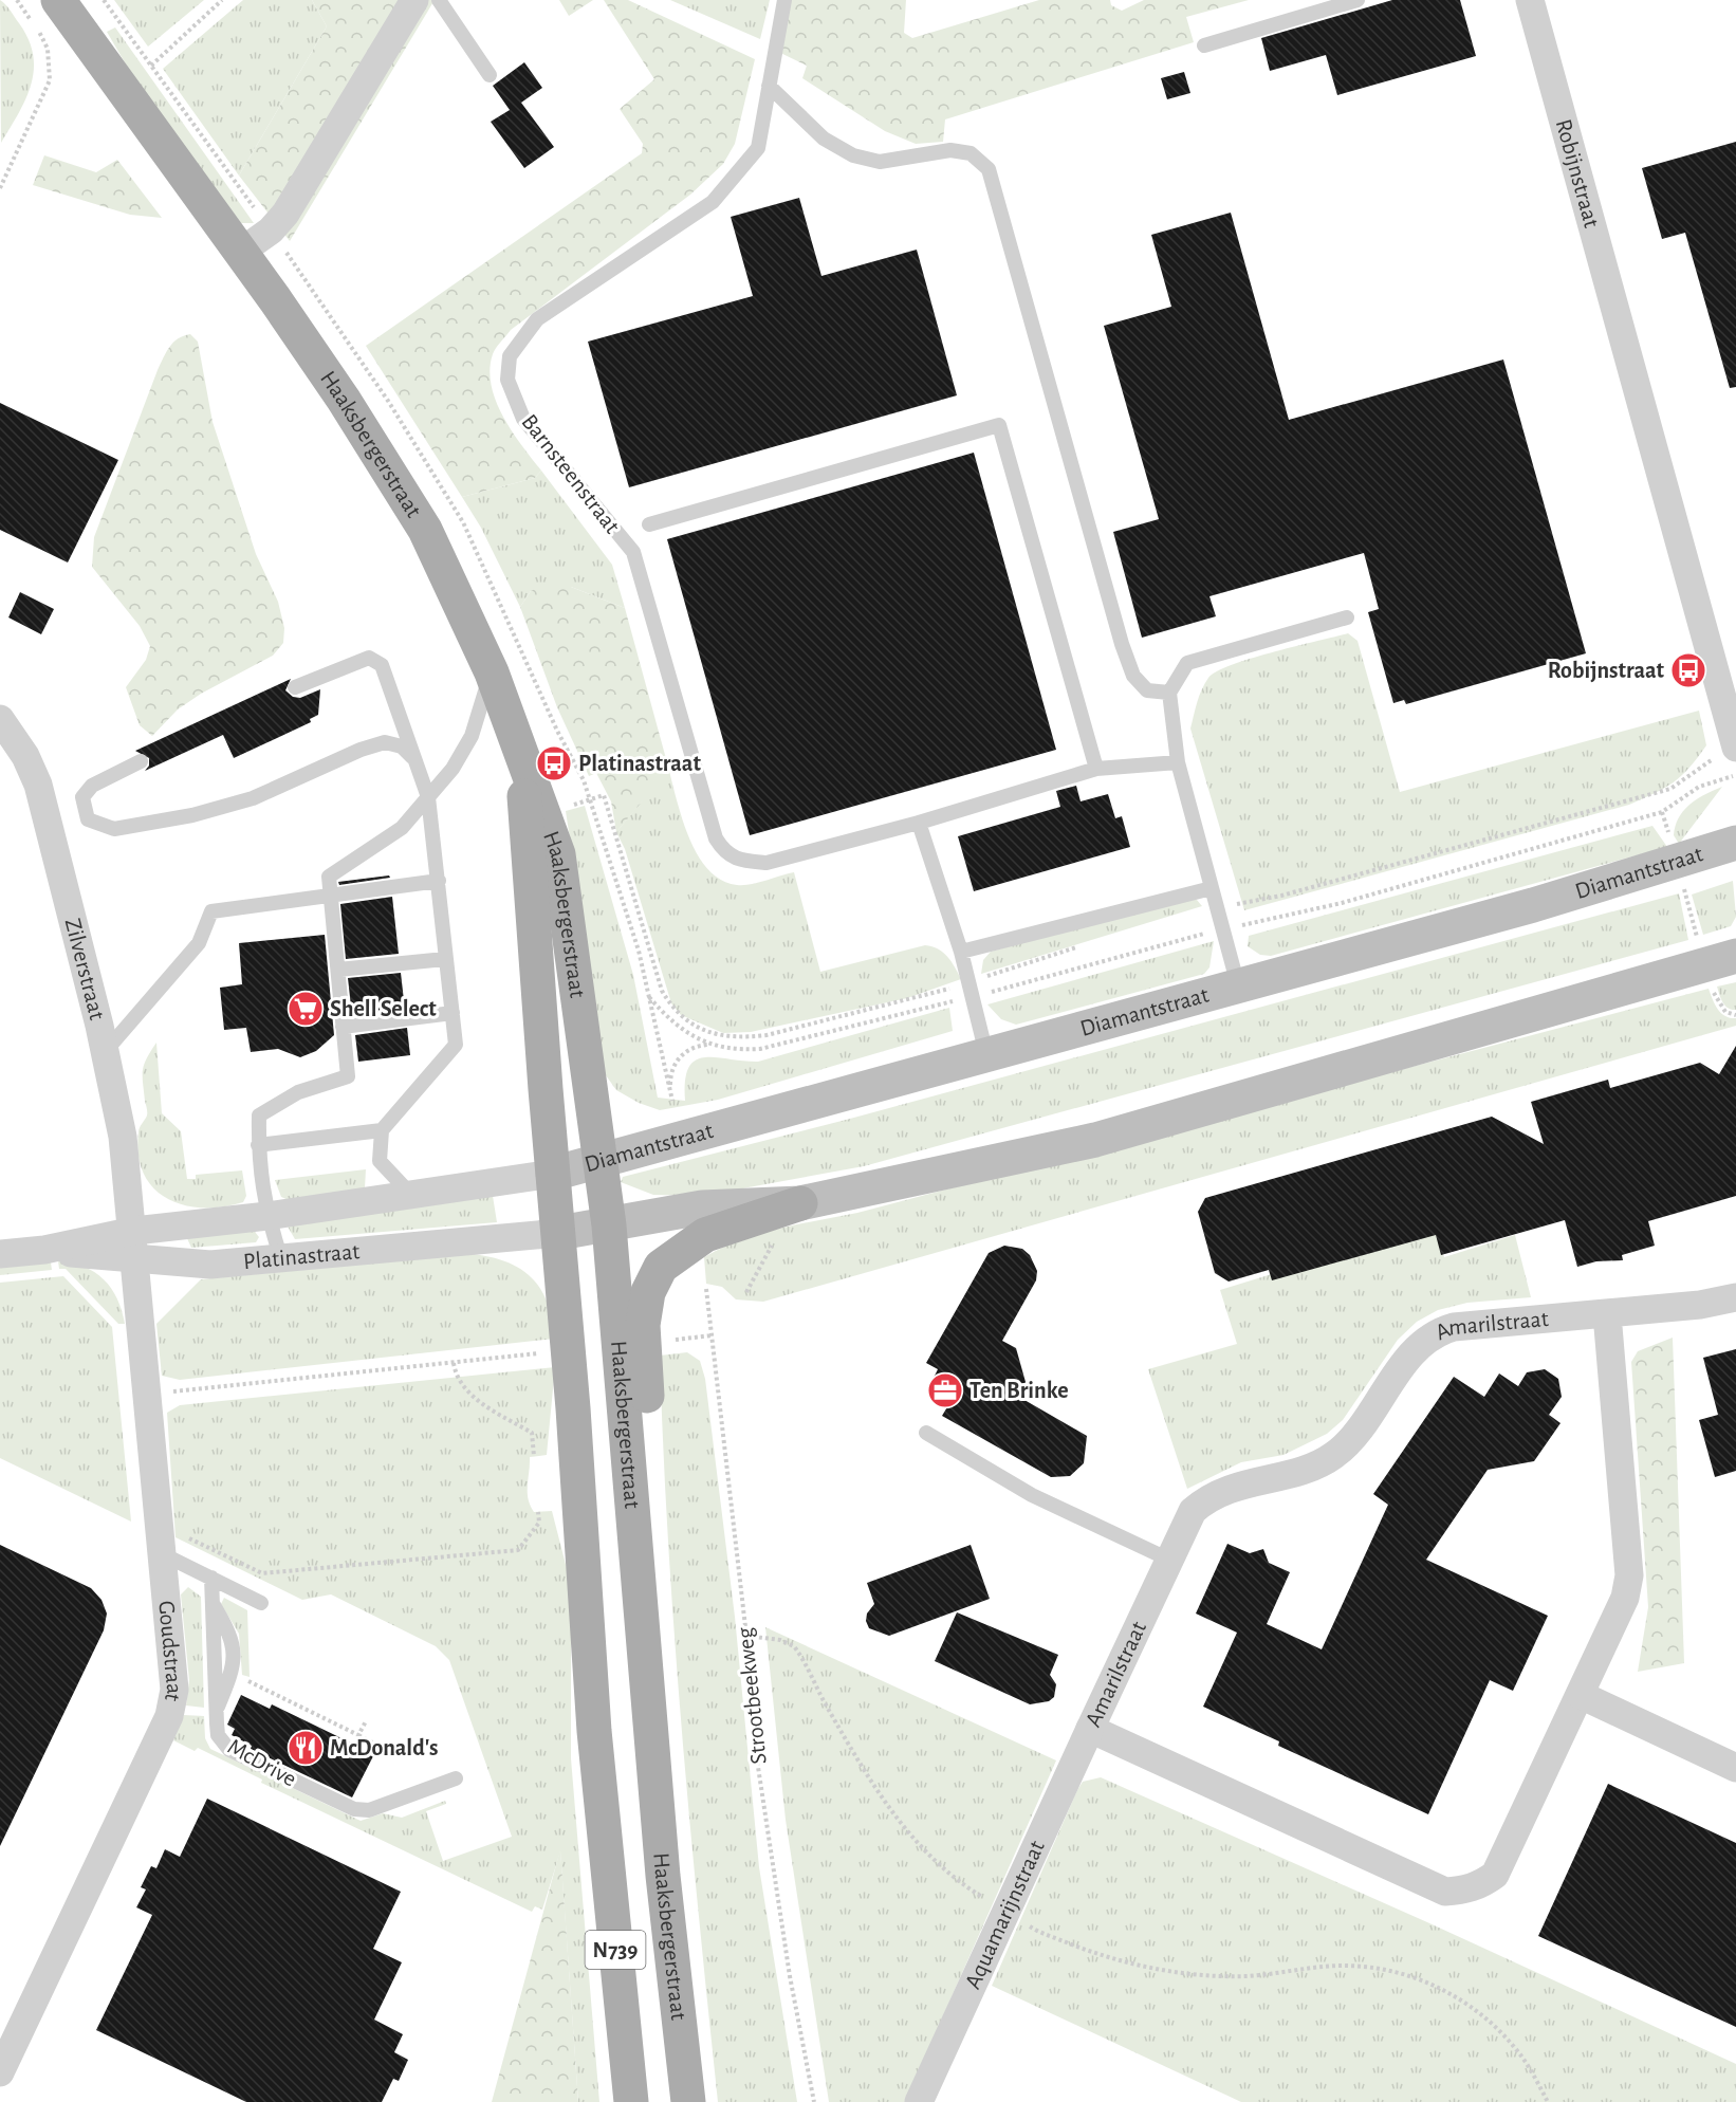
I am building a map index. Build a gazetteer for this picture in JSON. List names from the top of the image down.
{
  "streets": {
    "main road": ["Haaksbergerstraat", "Diamantstraat", "N739"],
    "street": [
      "Robijnstraat",
      "Zilverstraat",
      "Platinastraat",
      "Amarilstraat",
      "Goudstraat",
      "Aquamarijnstraat"
    ],
    "lane": ["Barnsteenstraat", "McDrive"],
    "path": ["Strootbeekweg"]
  },
  "crossings": [
    ["Haaksbergerstraat", "Diamantstraat"],
    ["Haaksbergerstraat", "Platinastraat"],
    ["Diamantstraat", "Platinastraat"],
    ["Zilverstraat", "Platinastraat"],
    ["Zilverstraat", "Goudstraat"],
    ["Platinastraat", "Goudstraat"],
    ["Amarilstraat", "Aquamarijnstraat"]
  ],
  "places": {
    "bus stop": ["Robijnstraat", "Platinastraat"],
    "supermarket": ["Shell Select"],
    "office": ["Ten Brinke"],
    "restaurant": ["McDonald's"]
  }
}
